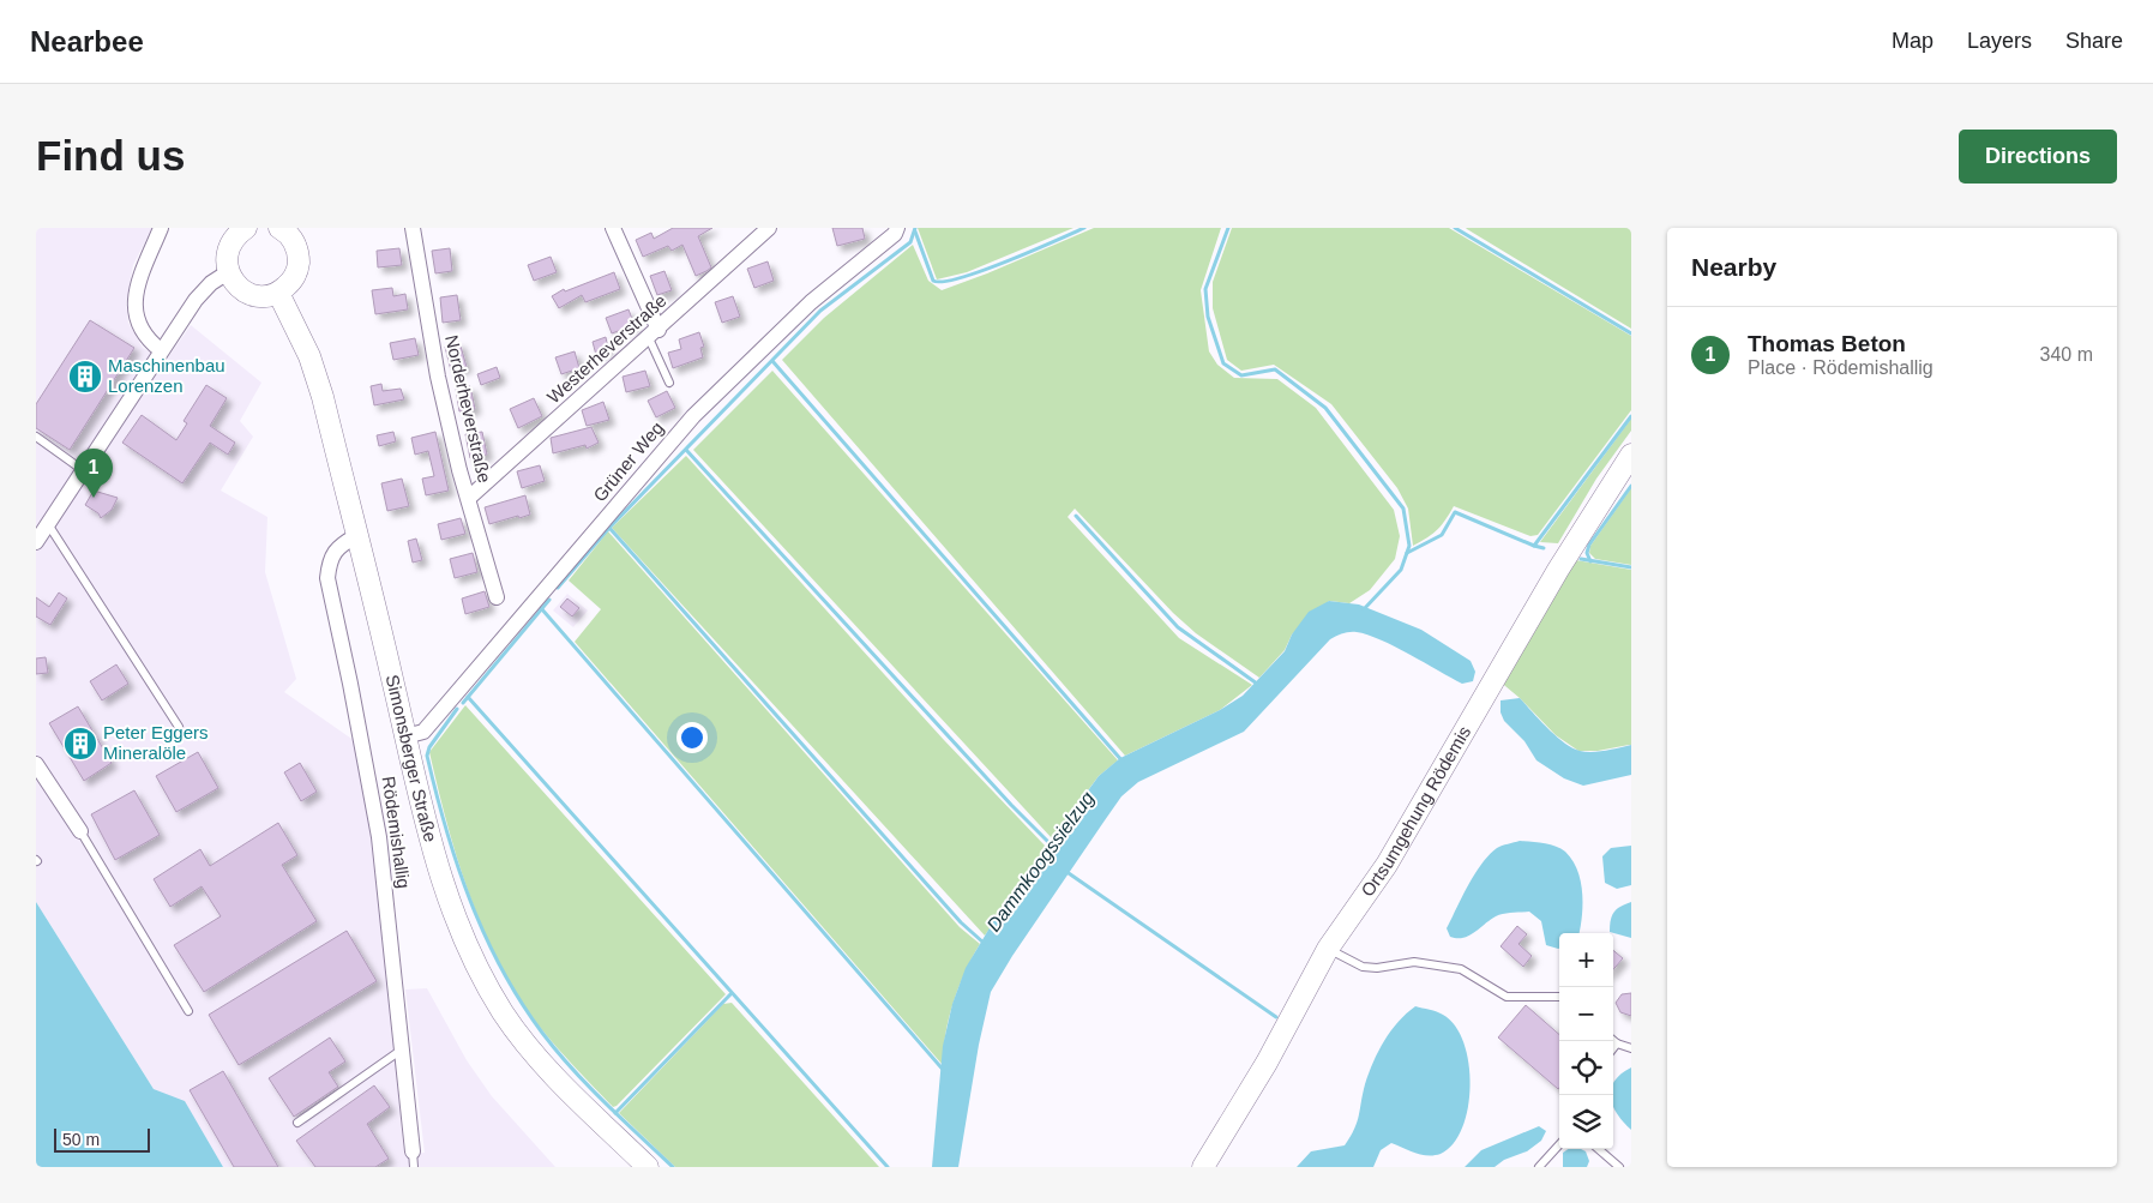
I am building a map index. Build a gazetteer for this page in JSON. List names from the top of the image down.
{
  "streets": {
    "main road": ["Simonsberger Straße", "Ortsumgehung Rödemis"],
    "street": [
      "Westerheverstraße",
      "Norderheverstraße",
      "Grüner Weg",
      "Rödemishallig"
    ]
  },
  "crossings": [
    ["Westerheverstraße", "Norderheverstraße"],
    ["Grüner Weg", "Simonsberger Straße"],
    ["Simonsberger Straße", "Rödemishallig"]
  ],
  "water": ["Dammkoogssielzug"],
  "places": {
    "building": ["Maschinenbau Lorenzen", "Peter Eggers Mineralöle"]
  },
  "scale_bar": "50 m",
  "page": {
    "header": "Nearbee",
    "nav": ["Map", "Layers", "Share"],
    "buttons": "Directions",
    "title": "Find us",
    "heading": "Nearby",
    "list": [
      {
        "mark": "1",
        "name": "Thomas Beton",
        "note": "Place · Rödemishallig",
        "value": "340 m"
      }
    ],
    "pins": "1",
    "map_buttons": ["+", "−"],
    "scale": "50 m"
  }
}
